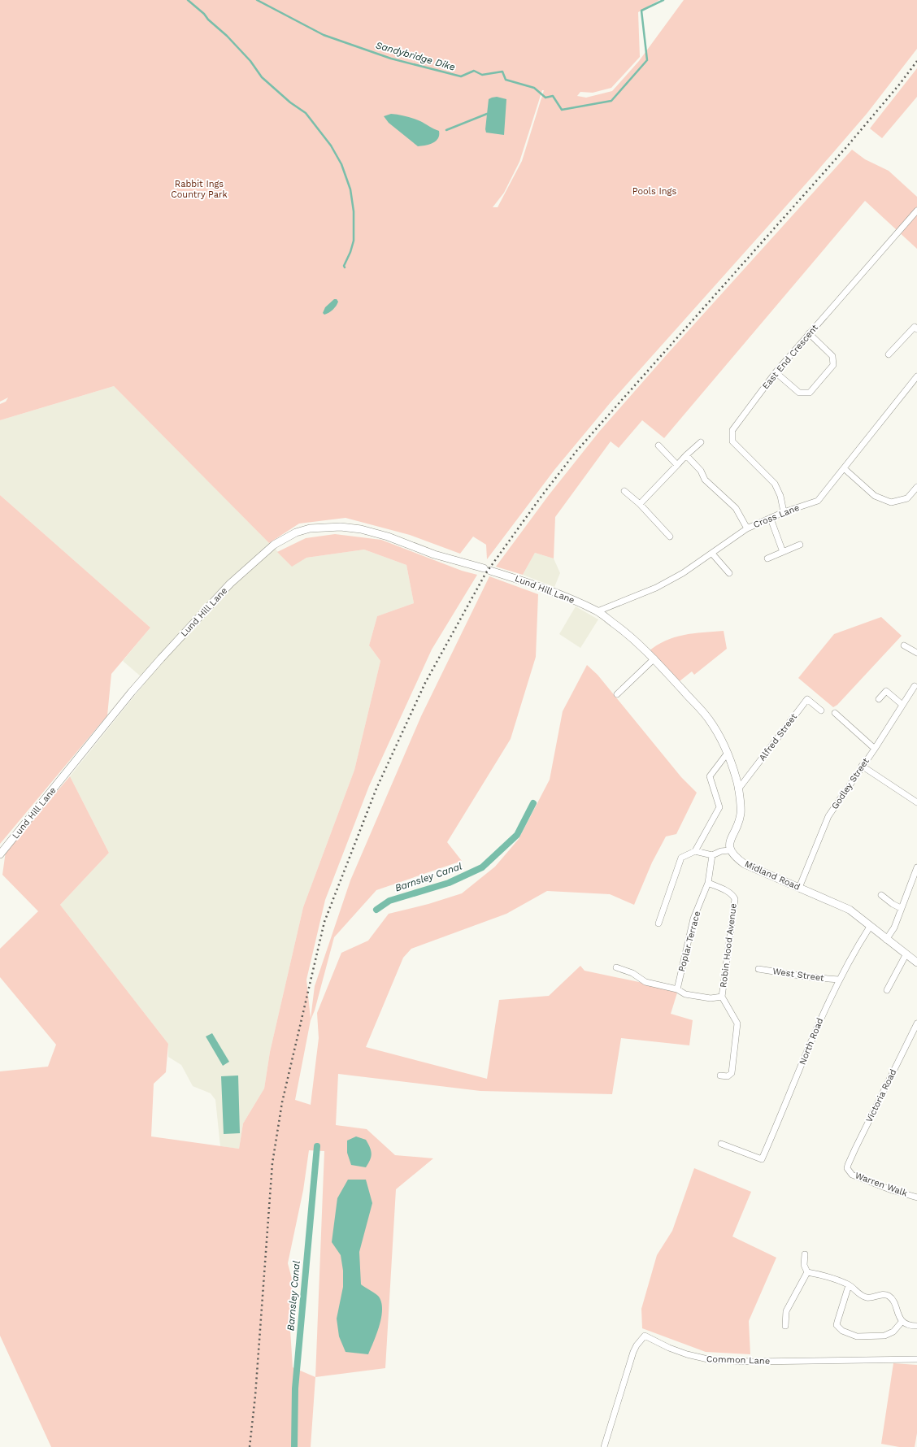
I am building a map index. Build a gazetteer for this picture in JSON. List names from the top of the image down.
{
  "streets": {
    "main road": ["Lund Hill Lane", "Midland Road"],
    "street": [
      "East End Crescent",
      "Cross Lane",
      "Alfred Street",
      "Godley Street",
      "Poplar Terrace",
      "Robin Hood Avenue",
      "West Street",
      "North Road",
      "Victoria Road",
      "Warren Walk",
      "Common Lane"
    ]
  },
  "crossings": [
    ["East End Crescent", "Cross Lane"],
    ["Cross Lane", "Lund Hill Lane"],
    ["Godley Street", "Midland Road"],
    ["Midland Road", "North Road"],
    ["Poplar Terrace", "Robin Hood Avenue"],
    ["West Street", "North Road"],
    ["Victoria Road", "Warren Walk"]
  ],
  "water": ["Sandybridge Dike", "Barnsley Canal"],
  "parks": ["Rabbit Ings Country Park", "Pools Ings"]
}
